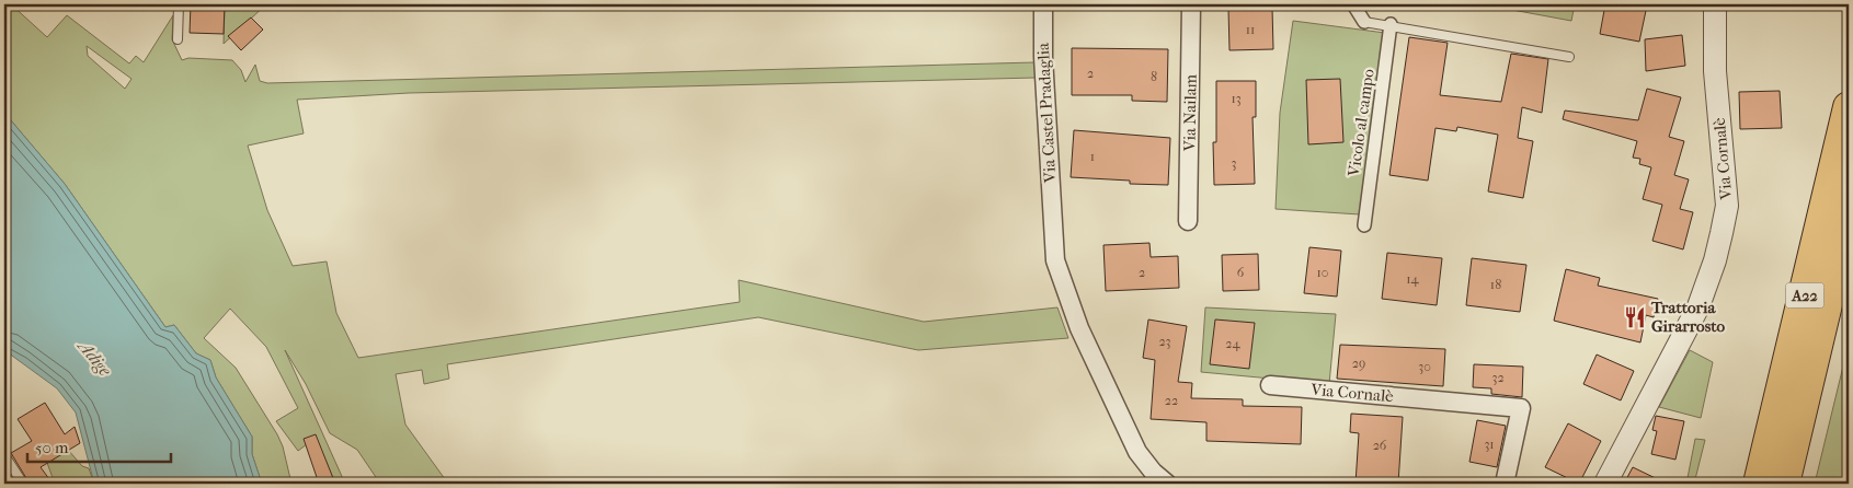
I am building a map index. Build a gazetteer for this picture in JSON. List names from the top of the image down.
{
  "streets": {
    "highway": ["A22"],
    "street": [
      "Via Castel Pradaglia",
      "Via Nailam",
      "Vicolo al campo",
      "Via Cornalè"
    ]
  },
  "water": ["Adige"],
  "places": {
    "restaurant": ["Trattoria Girarrosto"]
  },
  "house_numbers": [
    "11",
    "2",
    "8",
    "13",
    "1",
    "3",
    "2",
    "6",
    "10",
    "14",
    "18",
    "23",
    "24",
    "29",
    "30",
    "32",
    "22",
    "31",
    "26"
  ],
  "scale_bar": "50 m"
}
